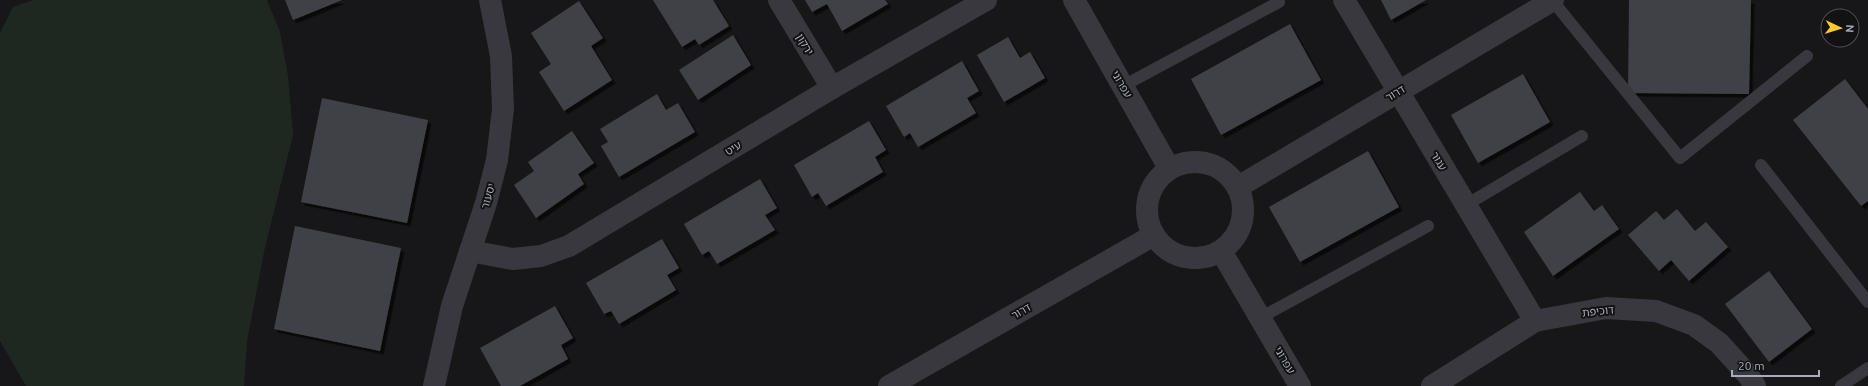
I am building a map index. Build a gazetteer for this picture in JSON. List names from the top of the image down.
{
  "streets": {
    "street": [
      "ירקון",
      "עפרוני",
      "דרור",
      "עיט",
      "עגור",
      "יסעור",
      "דוכיפת"
    ]
  },
  "crossings": [
    ["ירקון", "עיט"],
    ["עפרוני", "דרור"],
    ["דרור", "עגור"],
    ["עיט", "יסעור"],
    ["עגור", "דוכיפת"]
  ],
  "scale_bar": "20 m",
  "north": "right"
}
